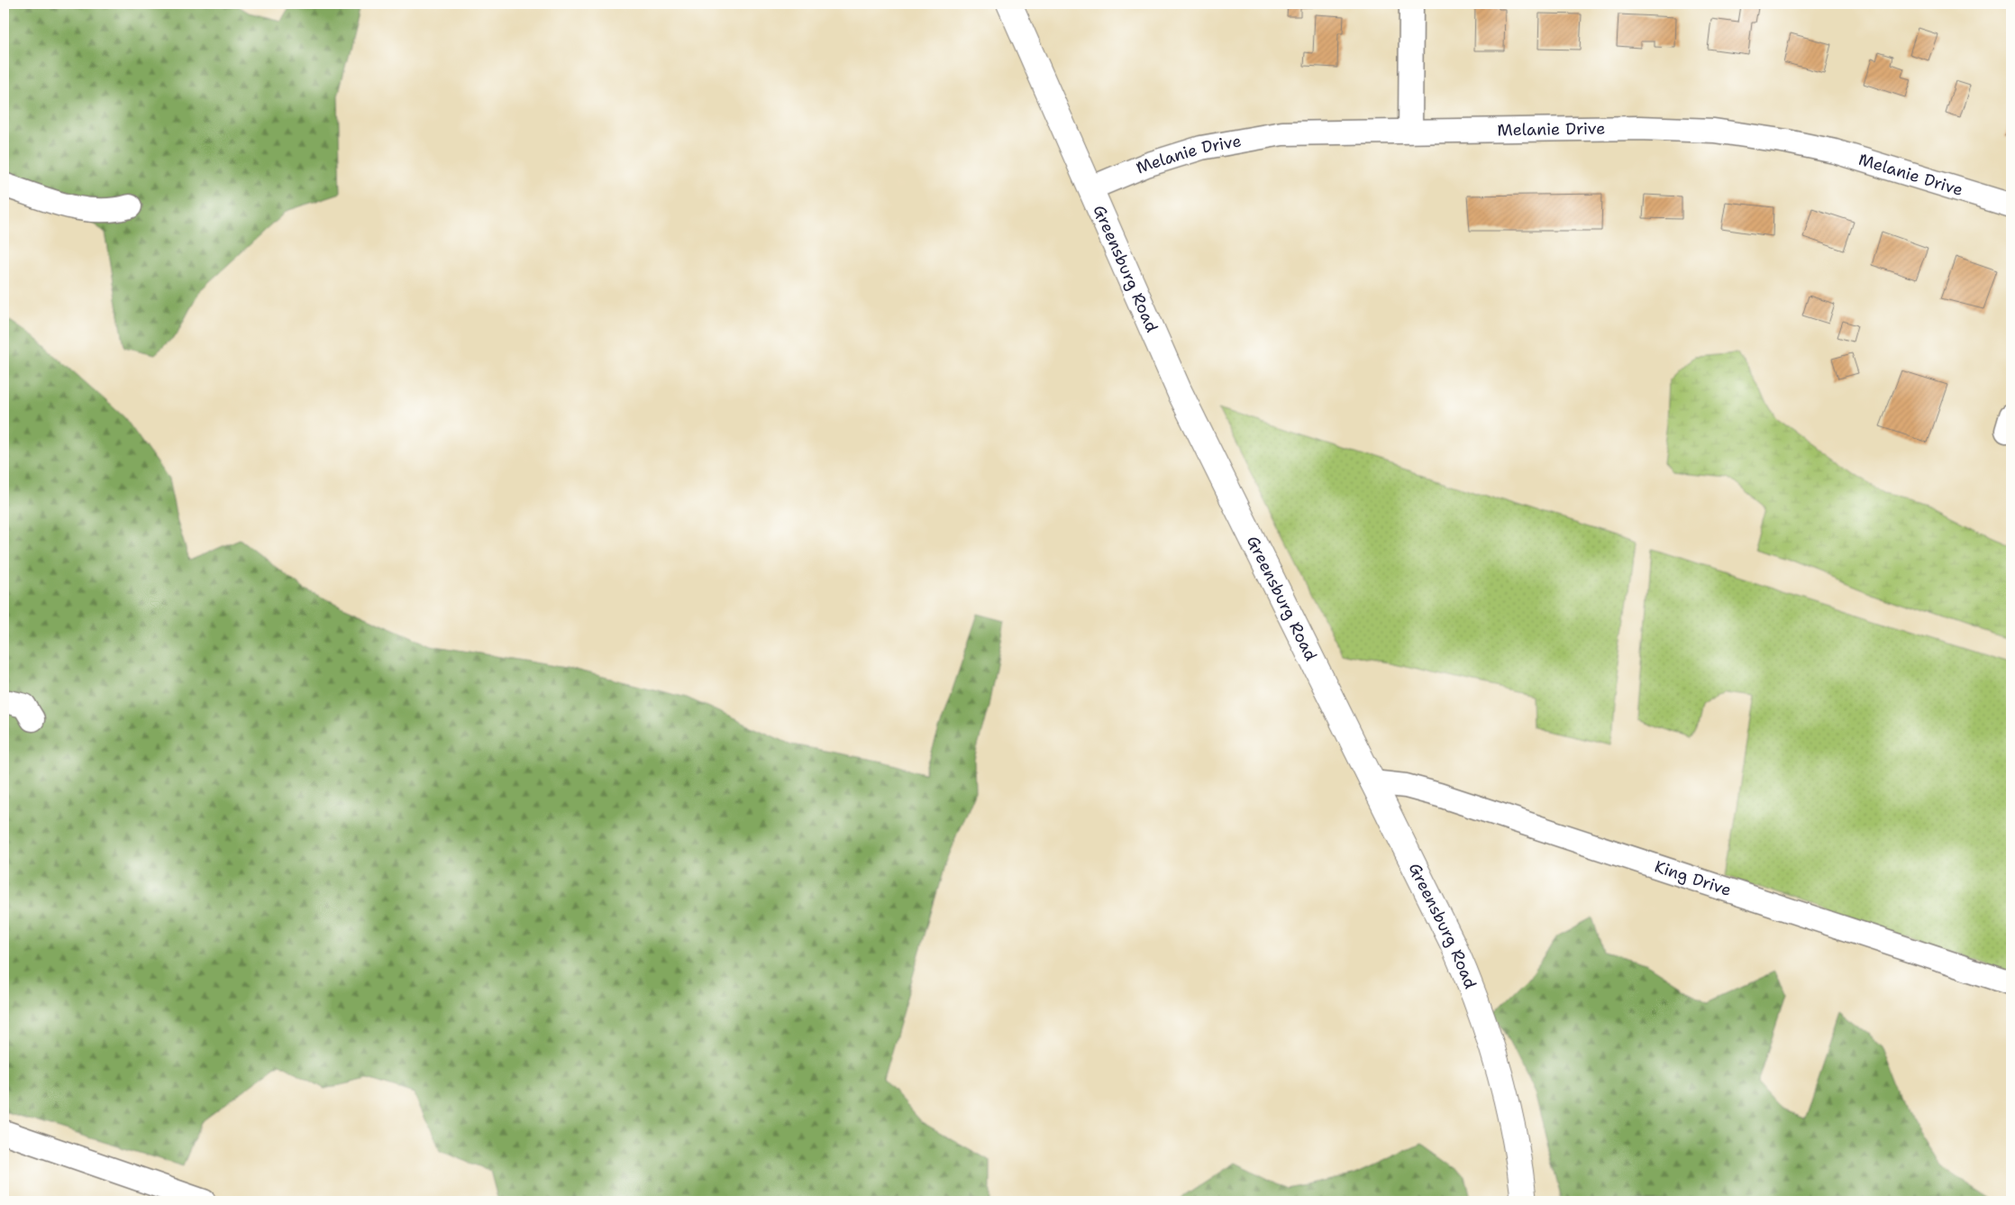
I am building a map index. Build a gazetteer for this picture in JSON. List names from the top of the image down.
{
  "streets": {
    "main road": ["Greensburg Road"],
    "street": ["Melanie Drive", "King Drive"]
  },
  "crossings": [
    ["Melanie Drive", "Greensburg Road"],
    ["Greensburg Road", "King Drive"]
  ]
}
